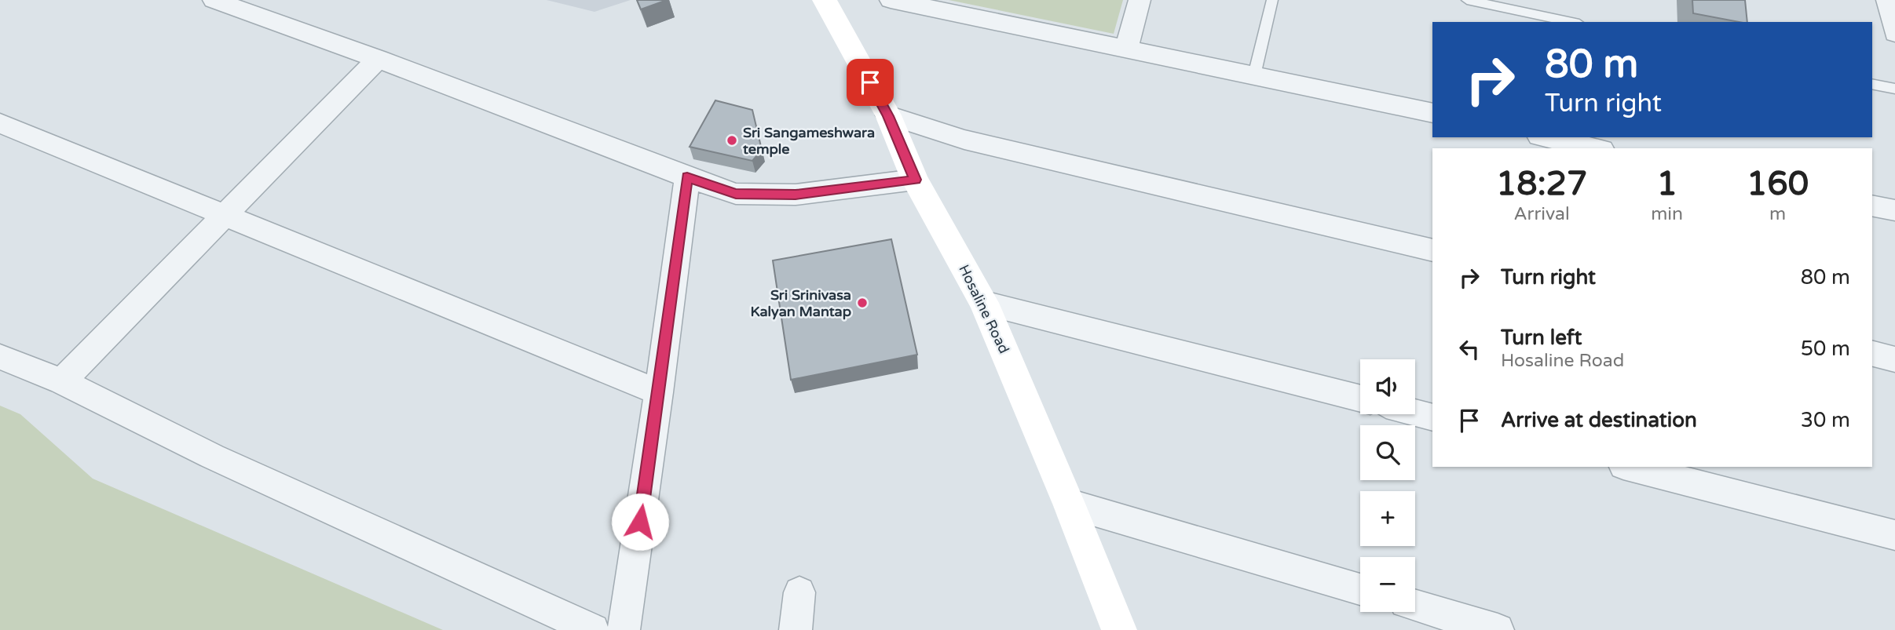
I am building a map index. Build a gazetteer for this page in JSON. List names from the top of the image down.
{
  "streets": {
    "street": ["Hosaline Road"]
  },
  "places": ["Sri Sangameshwara temple", "Sri Srinivasa Kalyan Mantap"],
  "page": {
    "turn": ["80 m", "Turn right"],
    "eta": [
      "18:27",
      "Arrival",
      "1",
      "min",
      "160",
      "m"
    ],
    "list": [
      {
        "name": "Turn right",
        "value": "80 m"
      },
      {
        "name": "Turn left",
        "note": "Hosaline Road",
        "value": "50 m"
      },
      {
        "name": "Arrive at destination",
        "value": "30 m"
      }
    ],
    "map_buttons": ["+", "−"]
  }
}
